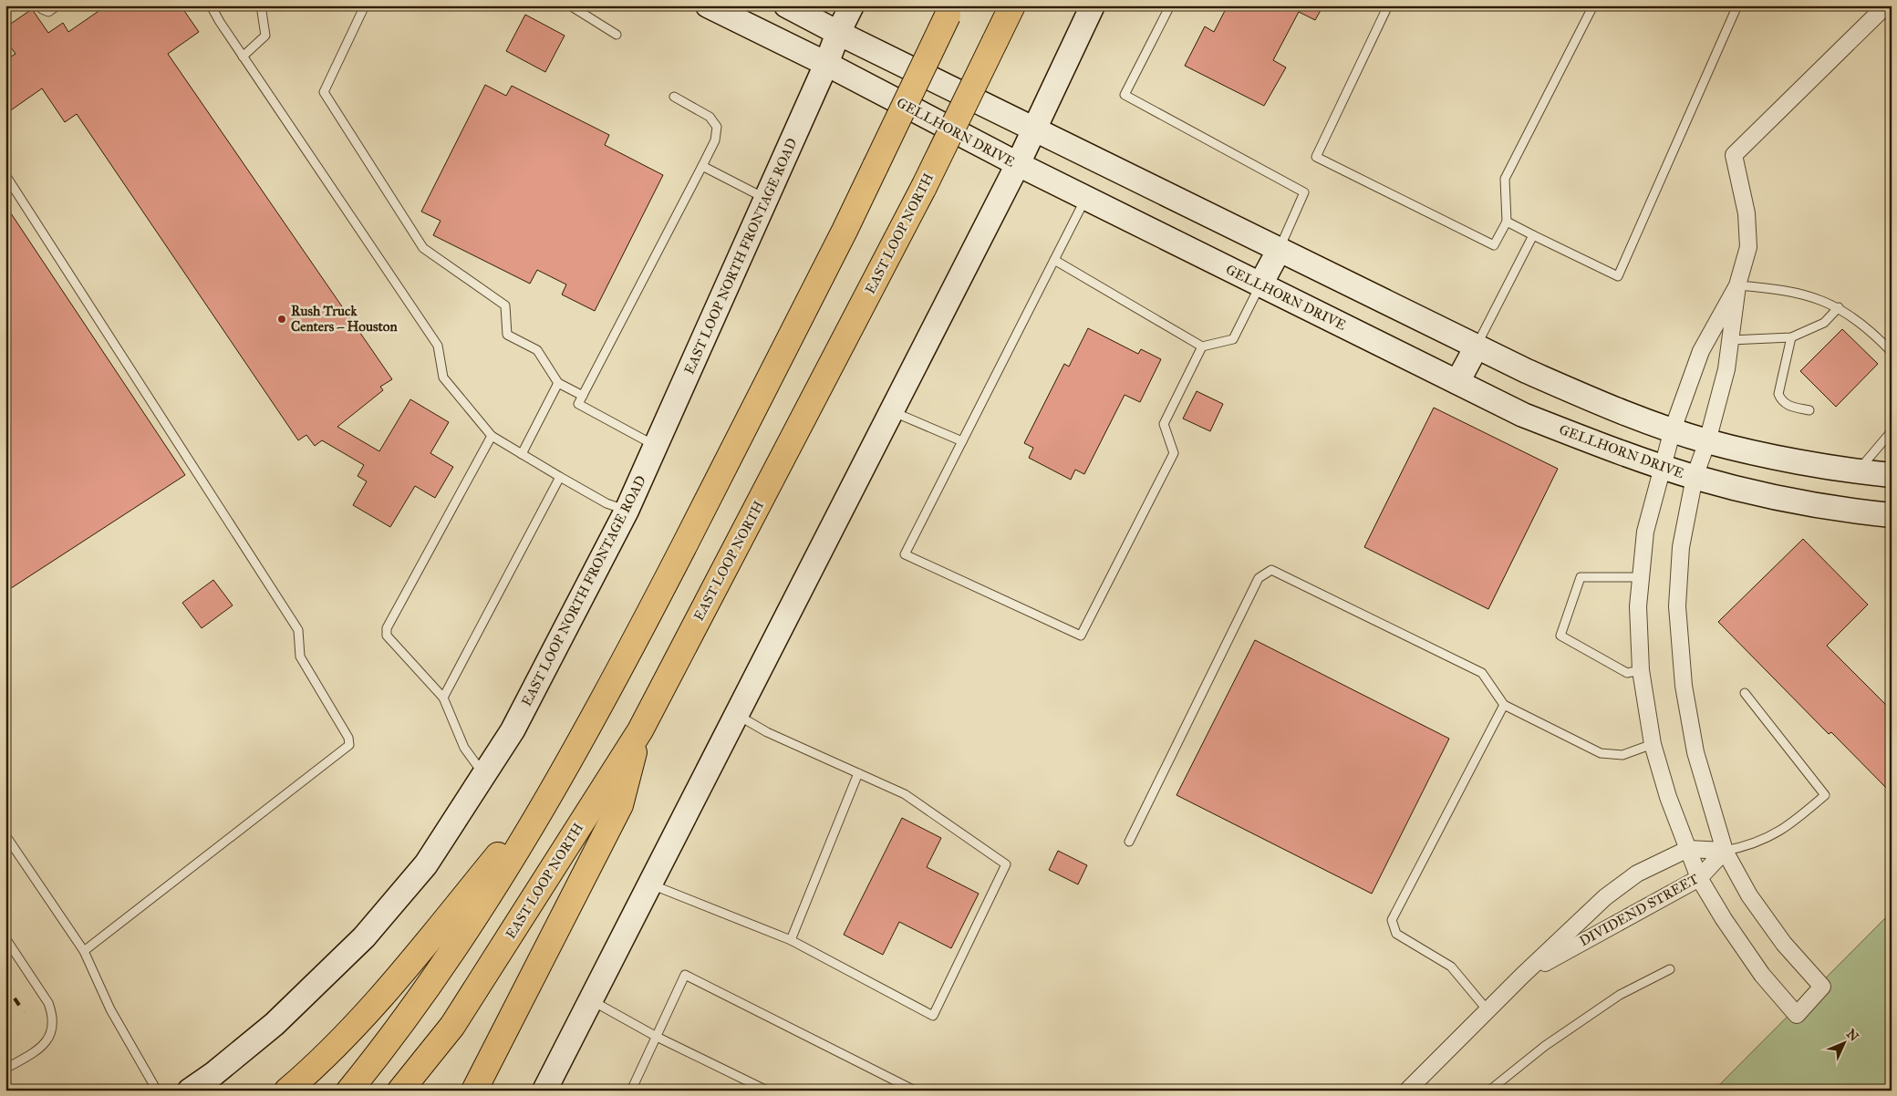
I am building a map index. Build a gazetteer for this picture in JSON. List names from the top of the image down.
{
  "streets": {
    "highway": ["EAST LOOP NORTH"],
    "main road": ["GELLHORN DRIVE", "EAST LOOP NORTH FRONTAGE ROAD"],
    "street": ["DIVIDEND STREET"]
  },
  "crossings": [
    ["GELLHORN DRIVE", "EAST LOOP NORTH FRONTAGE ROAD"]
  ],
  "places": ["Rush Truck Centers – Houston"],
  "north": "top right"
}
